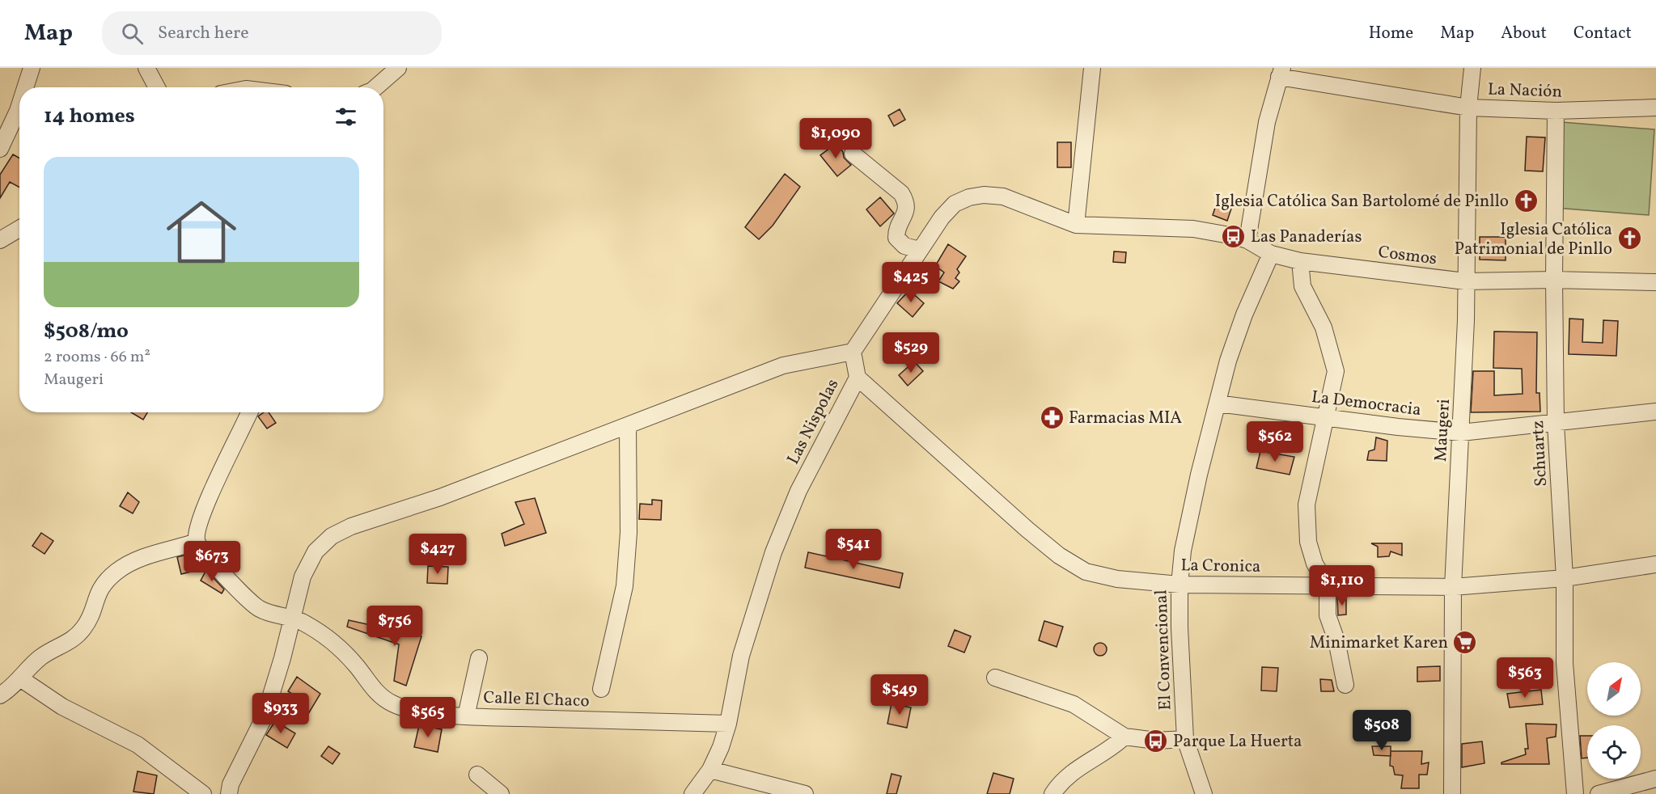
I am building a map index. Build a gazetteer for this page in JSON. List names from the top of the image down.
{
  "streets": {
    "street": [
      "La Nación",
      "Cosmos",
      "La Democracia",
      "Las Nispolas",
      "Maugeri",
      "Schuartz",
      "La Cronica",
      "El Convencional",
      "Calle El Chaco"
    ]
  },
  "crossings": [
    ["La Nación", "Maugeri"],
    ["La Nación", "Schuartz"],
    ["Cosmos", "Maugeri"],
    ["Cosmos", "Schuartz"],
    ["Cosmos", "El Convencional"],
    ["La Democracia", "Maugeri"],
    ["La Democracia", "Schuartz"],
    ["La Democracia", "El Convencional"],
    ["Las Nispolas", "La Cronica"],
    ["Las Nispolas", "Calle El Chaco"],
    ["Maugeri", "La Cronica"],
    ["Schuartz", "La Cronica"],
    ["La Cronica", "El Convencional"]
  ],
  "places": {
    "church": ["Iglesia Católica San Bartolomé de Pinllo", "Iglesia Católica Patrimonial de Pinllo"],
    "bus stop": ["Las Panaderías", "Parque La Huerta"],
    "pharmacy": ["Farmacias MIA"],
    "supermarket": ["Minimarket Karen"]
  },
  "north": "top right",
  "page": {
    "header": "Map",
    "search": "Search here",
    "nav": [
      "Home",
      "Map",
      "About",
      "Contact"
    ],
    "heading": "14 homes",
    "price": [
      "$1,090",
      "$425",
      "$529",
      "$562",
      "$541",
      "$427",
      "$673",
      "$1,110",
      "$756",
      "$563",
      "$549",
      "$933",
      "$565",
      "$508"
    ],
    "list": [
      {
        "name": "$508/mo",
        "note": "2 rooms · 66 m² · Maugeri"
      }
    ]
  }
}
